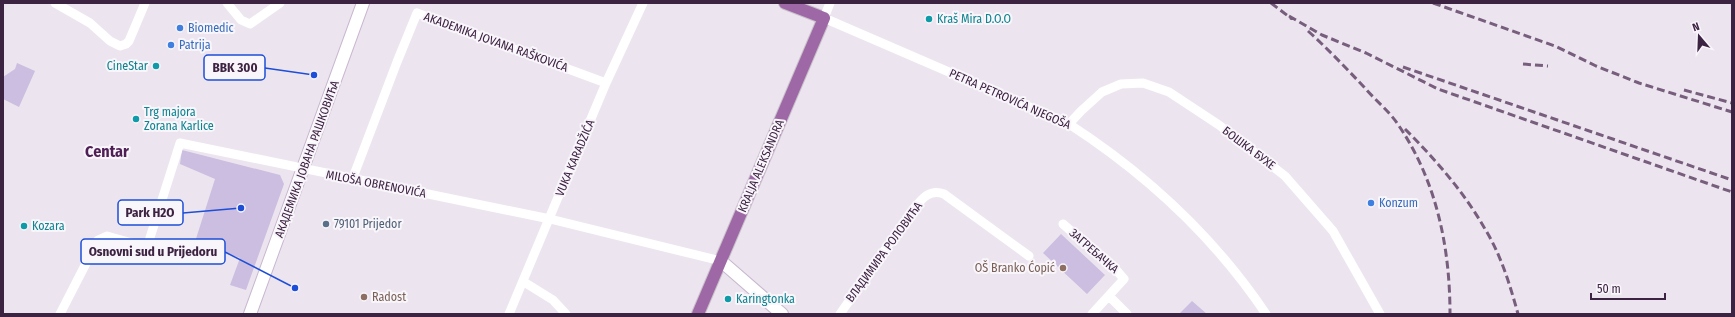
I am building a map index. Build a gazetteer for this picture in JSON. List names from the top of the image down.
{
  "streets": {
    "main road": ["PETRA PETROVIĆA NJEGOŠA", "KRALJA ALEKSANDRA"],
    "street": [
      "AKADEMIKA JOVANA RAŠKOVIĆA",
      "БОШКА БУХЕ",
      "VUKA KARADŽIĆA",
      "АКАДЕМИКА ЈОВАНА РАШКОВИЋА",
      "MILOŠA OBRENOVIĆA",
      "ЗАГРЕБАЧКА",
      "ВЛАДИМИРА РОЛОВИЋА"
    ]
  },
  "crossings": [
    ["AKADEMIKA JOVANA RAŠKOVIĆA", "VUKA KARADŽIĆA"],
    ["AKADEMIKA JOVANA RAŠKOVIĆA", "MILOŠA OBRENOVIĆA"],
    ["PETRA PETROVIĆA NJEGOŠA", "БОШКА БУХЕ"],
    ["PETRA PETROVIĆA NJEGOŠA", "KRALJA ALEKSANDRA"],
    ["VUKA KARADŽIĆA", "MILOŠA OBRENOVIĆA"],
    ["АКАДЕМИКА ЈОВАНА РАШКОВИЋА", "MILOŠA OBRENOVIĆA"],
    ["KRALJA ALEKSANDRA", "MILOŠA OBRENOVIĆA"]
  ],
  "districts": ["Centar"],
  "places": [
    "Kraš Mira D.O.O",
    "Biomedic",
    "Patrija",
    "CineStar",
    "BBK 300",
    "Trg majora Zorana Karlice",
    "Konzum",
    "Park H2O",
    "79101 Prijedor",
    "Kozara",
    "OŠ Branko Ćopić",
    "Osnovni sud u Prijedoru",
    "Radost",
    "Karingtonka"
  ],
  "scale_bar": "50 m",
  "north": "top"
}
